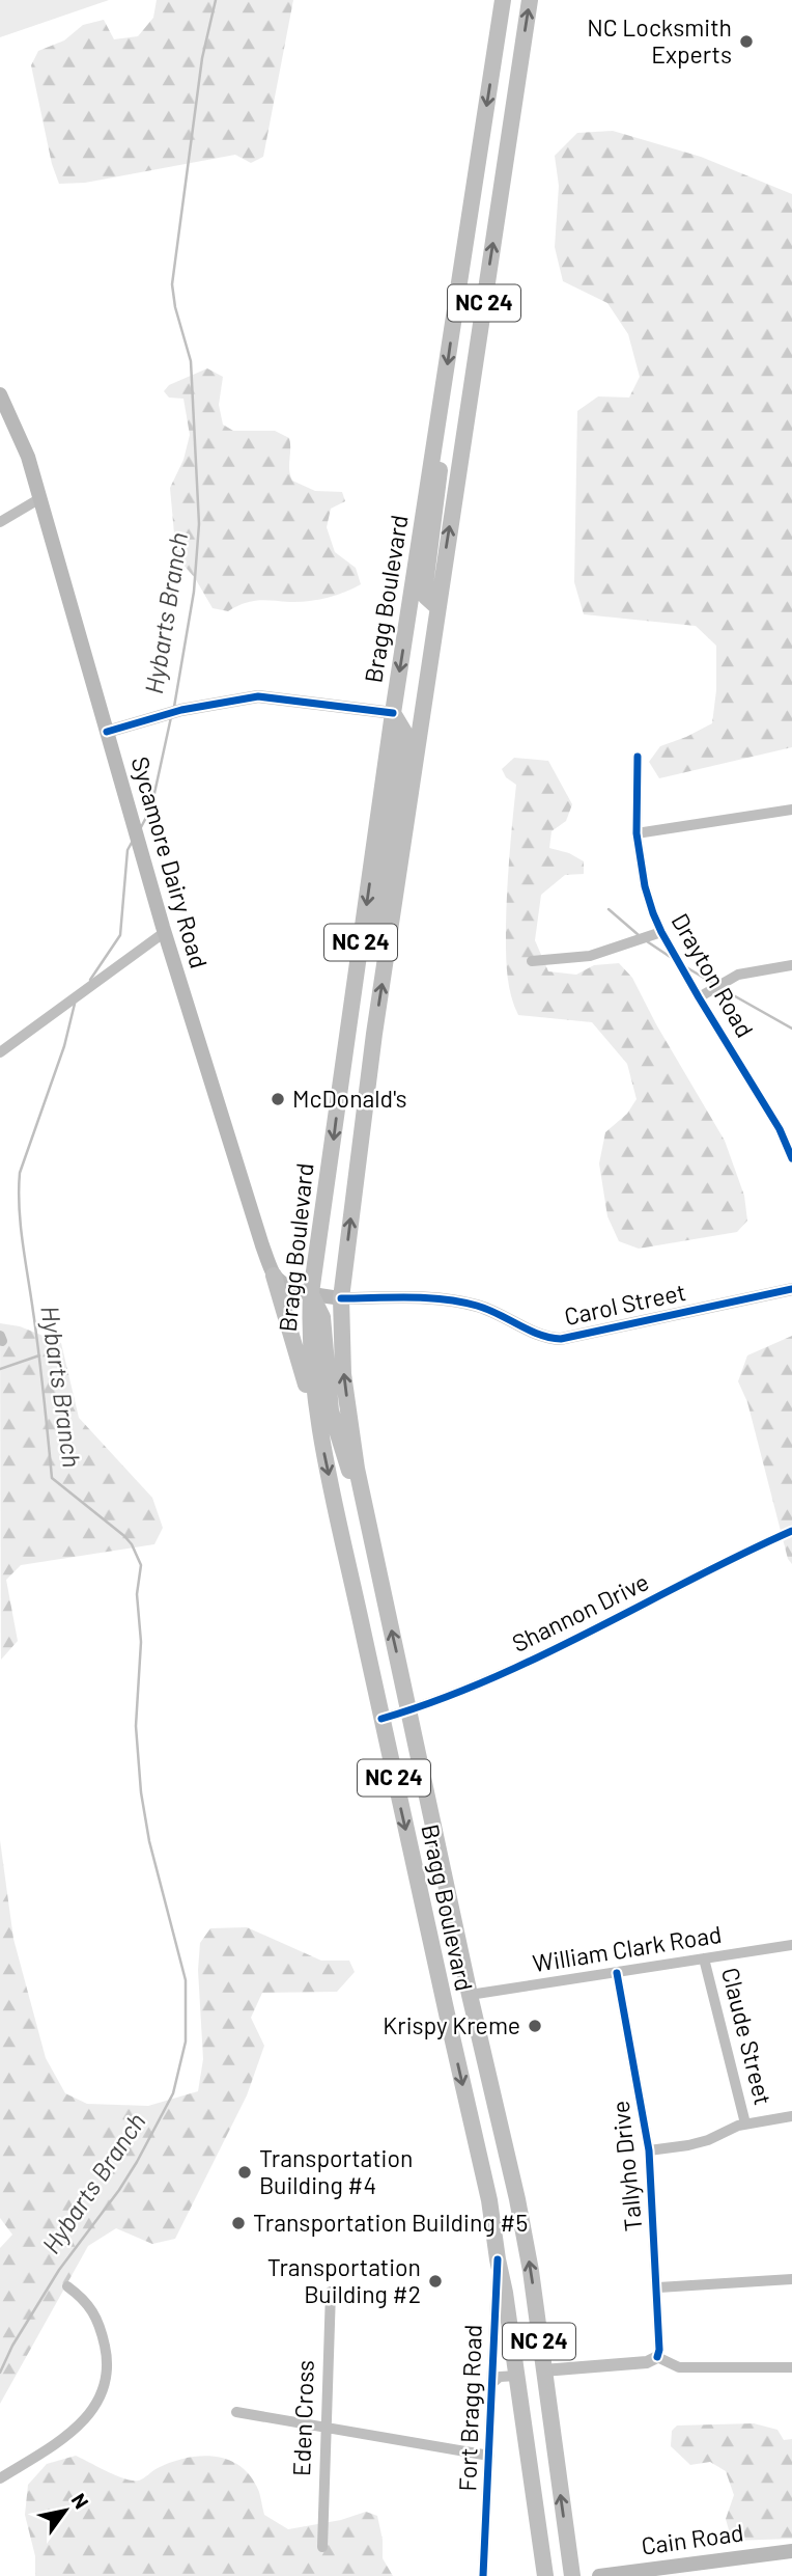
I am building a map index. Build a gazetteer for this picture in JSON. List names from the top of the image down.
{
  "streets": {
    "main road": [
      "NC 24",
      "Bragg Boulevard",
      "Sycamore Dairy Road",
      "Cain Road"
    ],
    "street": [
      "Drayton Road",
      "Carol Street",
      "Shannon Drive",
      "William Clark Road",
      "Claude Street",
      "Tallyho Drive",
      "Fort Bragg Road",
      "Eden Cross"
    ]
  },
  "crossings": [
    ["Bragg Boulevard", "Carol Street"],
    ["Bragg Boulevard", "Shannon Drive"],
    ["Bragg Boulevard", "William Clark Road"],
    ["Bragg Boulevard", "Fort Bragg Road"],
    ["William Clark Road", "Claude Street"],
    ["William Clark Road", "Tallyho Drive"]
  ],
  "water": ["Hybarts Branch"],
  "places": [
    "NC Locksmith Experts",
    "McDonald's",
    "Krispy Kreme",
    "Transportation Building #4",
    "Transportation Building #5",
    "Transportation Building #2"
  ],
  "north": "top right"
}
